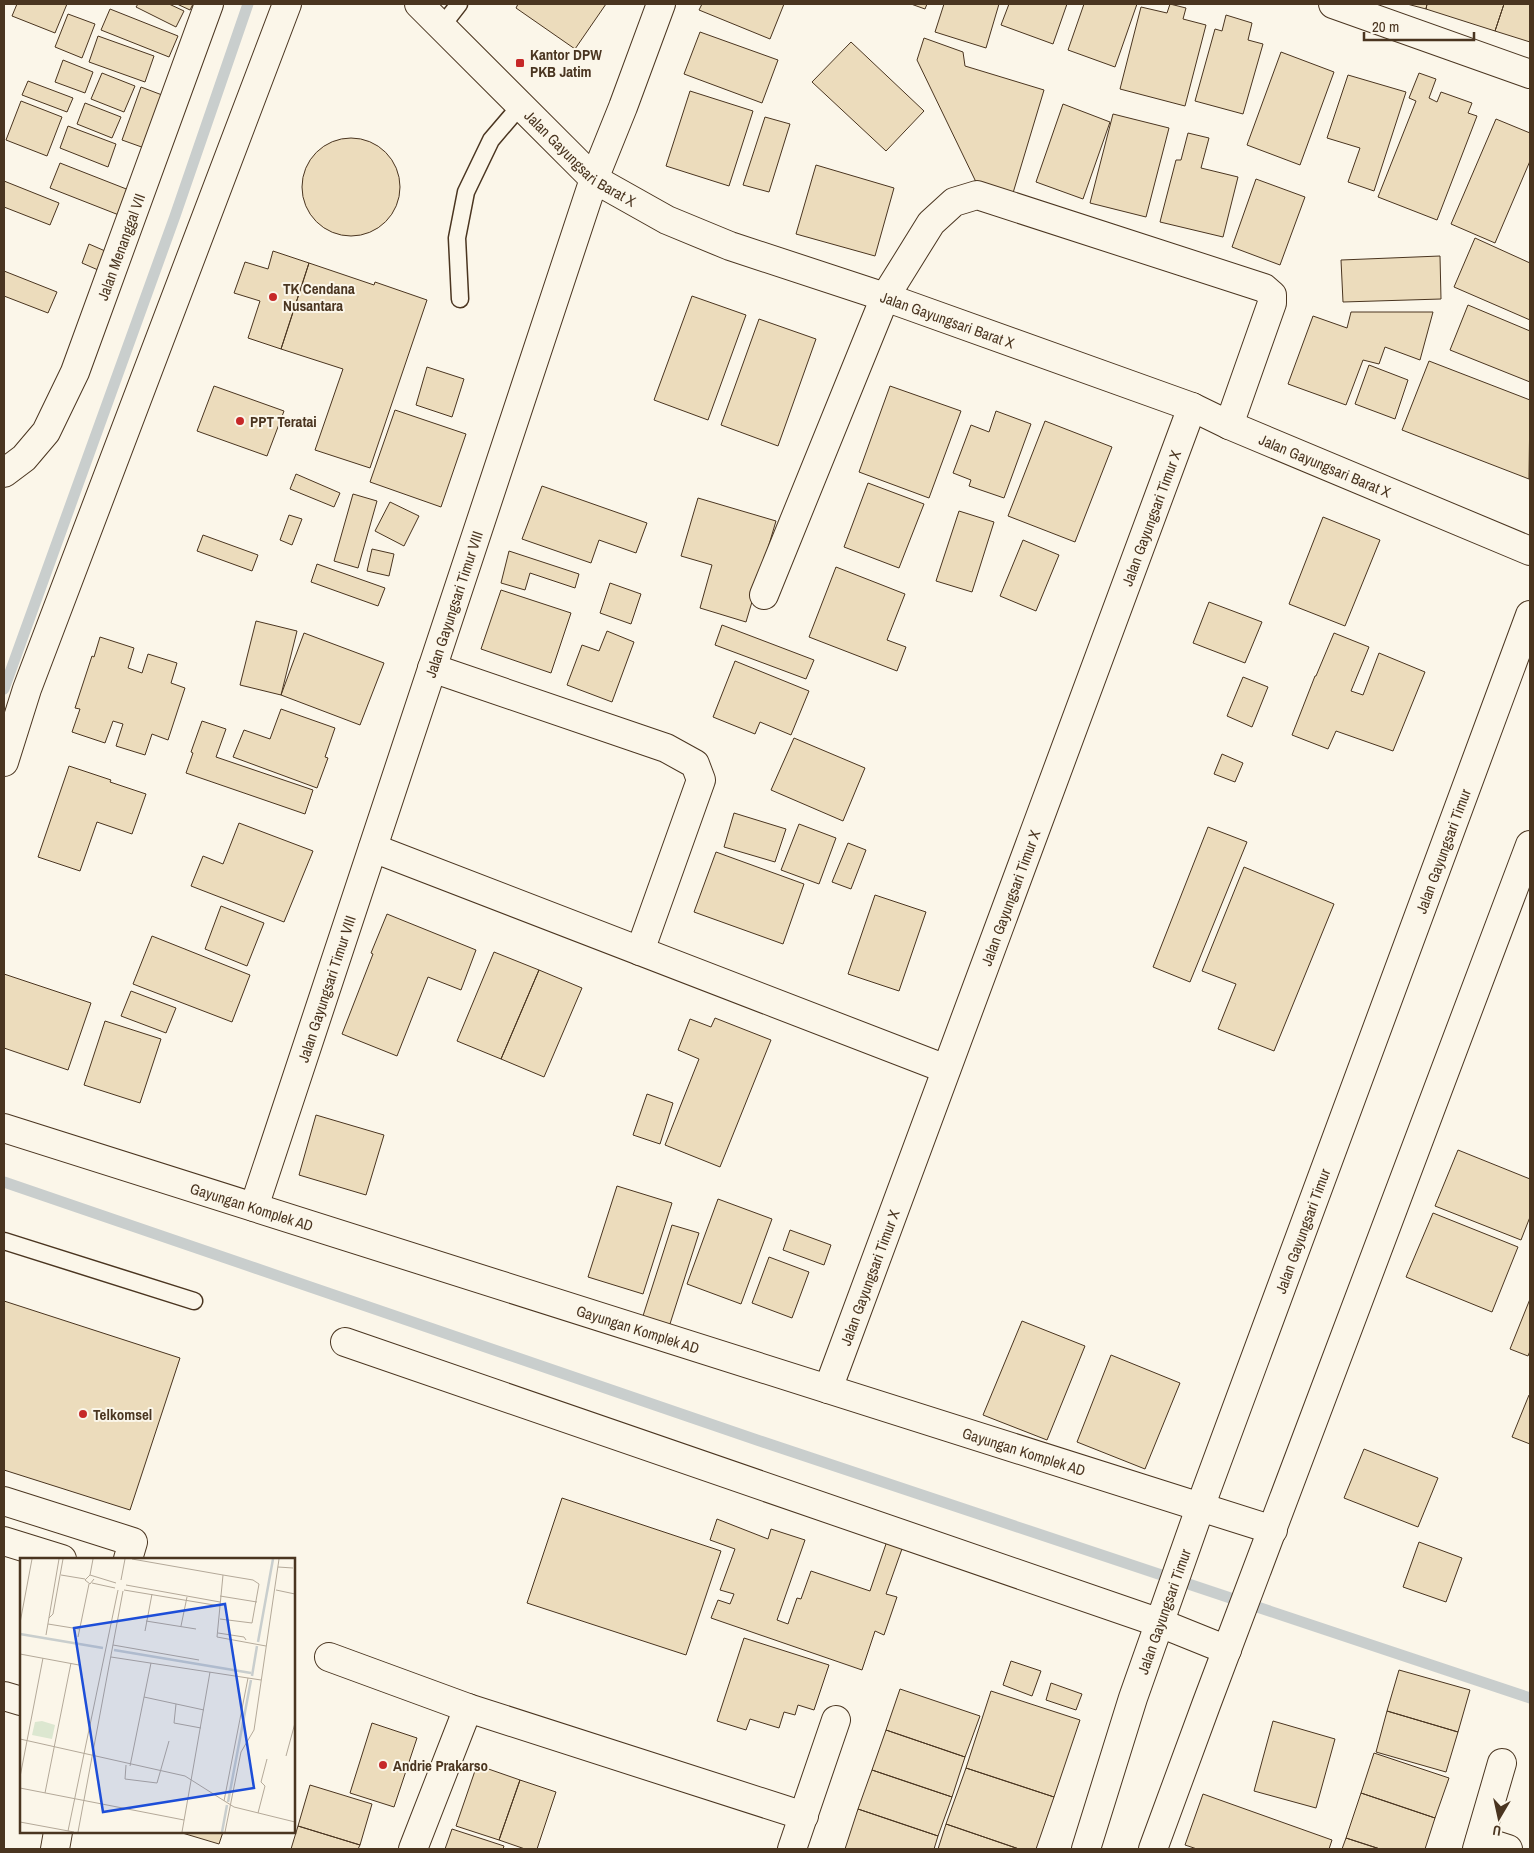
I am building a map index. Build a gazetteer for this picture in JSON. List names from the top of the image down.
{
  "streets": {
    "street": [
      "Jalan Gayungsari Barat X",
      "Jalan Menanggal VII",
      "Jalan Gayungsari Timur X",
      "Jalan Gayungsari Timur VIII",
      "Jalan Gayungsari Timur",
      "Gayungan Komplek AD"
    ]
  },
  "crossings": [
    ["Jalan Gayungsari Barat X", "Jalan Gayungsari Timur X"],
    ["Jalan Gayungsari Barat X", "Jalan Gayungsari Timur VIII"],
    ["Jalan Gayungsari Timur X", "Gayungan Komplek AD"],
    ["Jalan Gayungsari Timur VIII", "Gayungan Komplek AD"],
    ["Jalan Gayungsari Timur", "Gayungan Komplek AD"]
  ],
  "places": {
    "transit": ["Kantor DPW PKB Jatim"],
    "other": [
      "TK Cendana Nusantara",
      "PPT Teratai",
      "Telkomsel",
      "Andrie Prakarso"
    ]
  },
  "scale_bar": "20 m",
  "north": "bottom"
}
